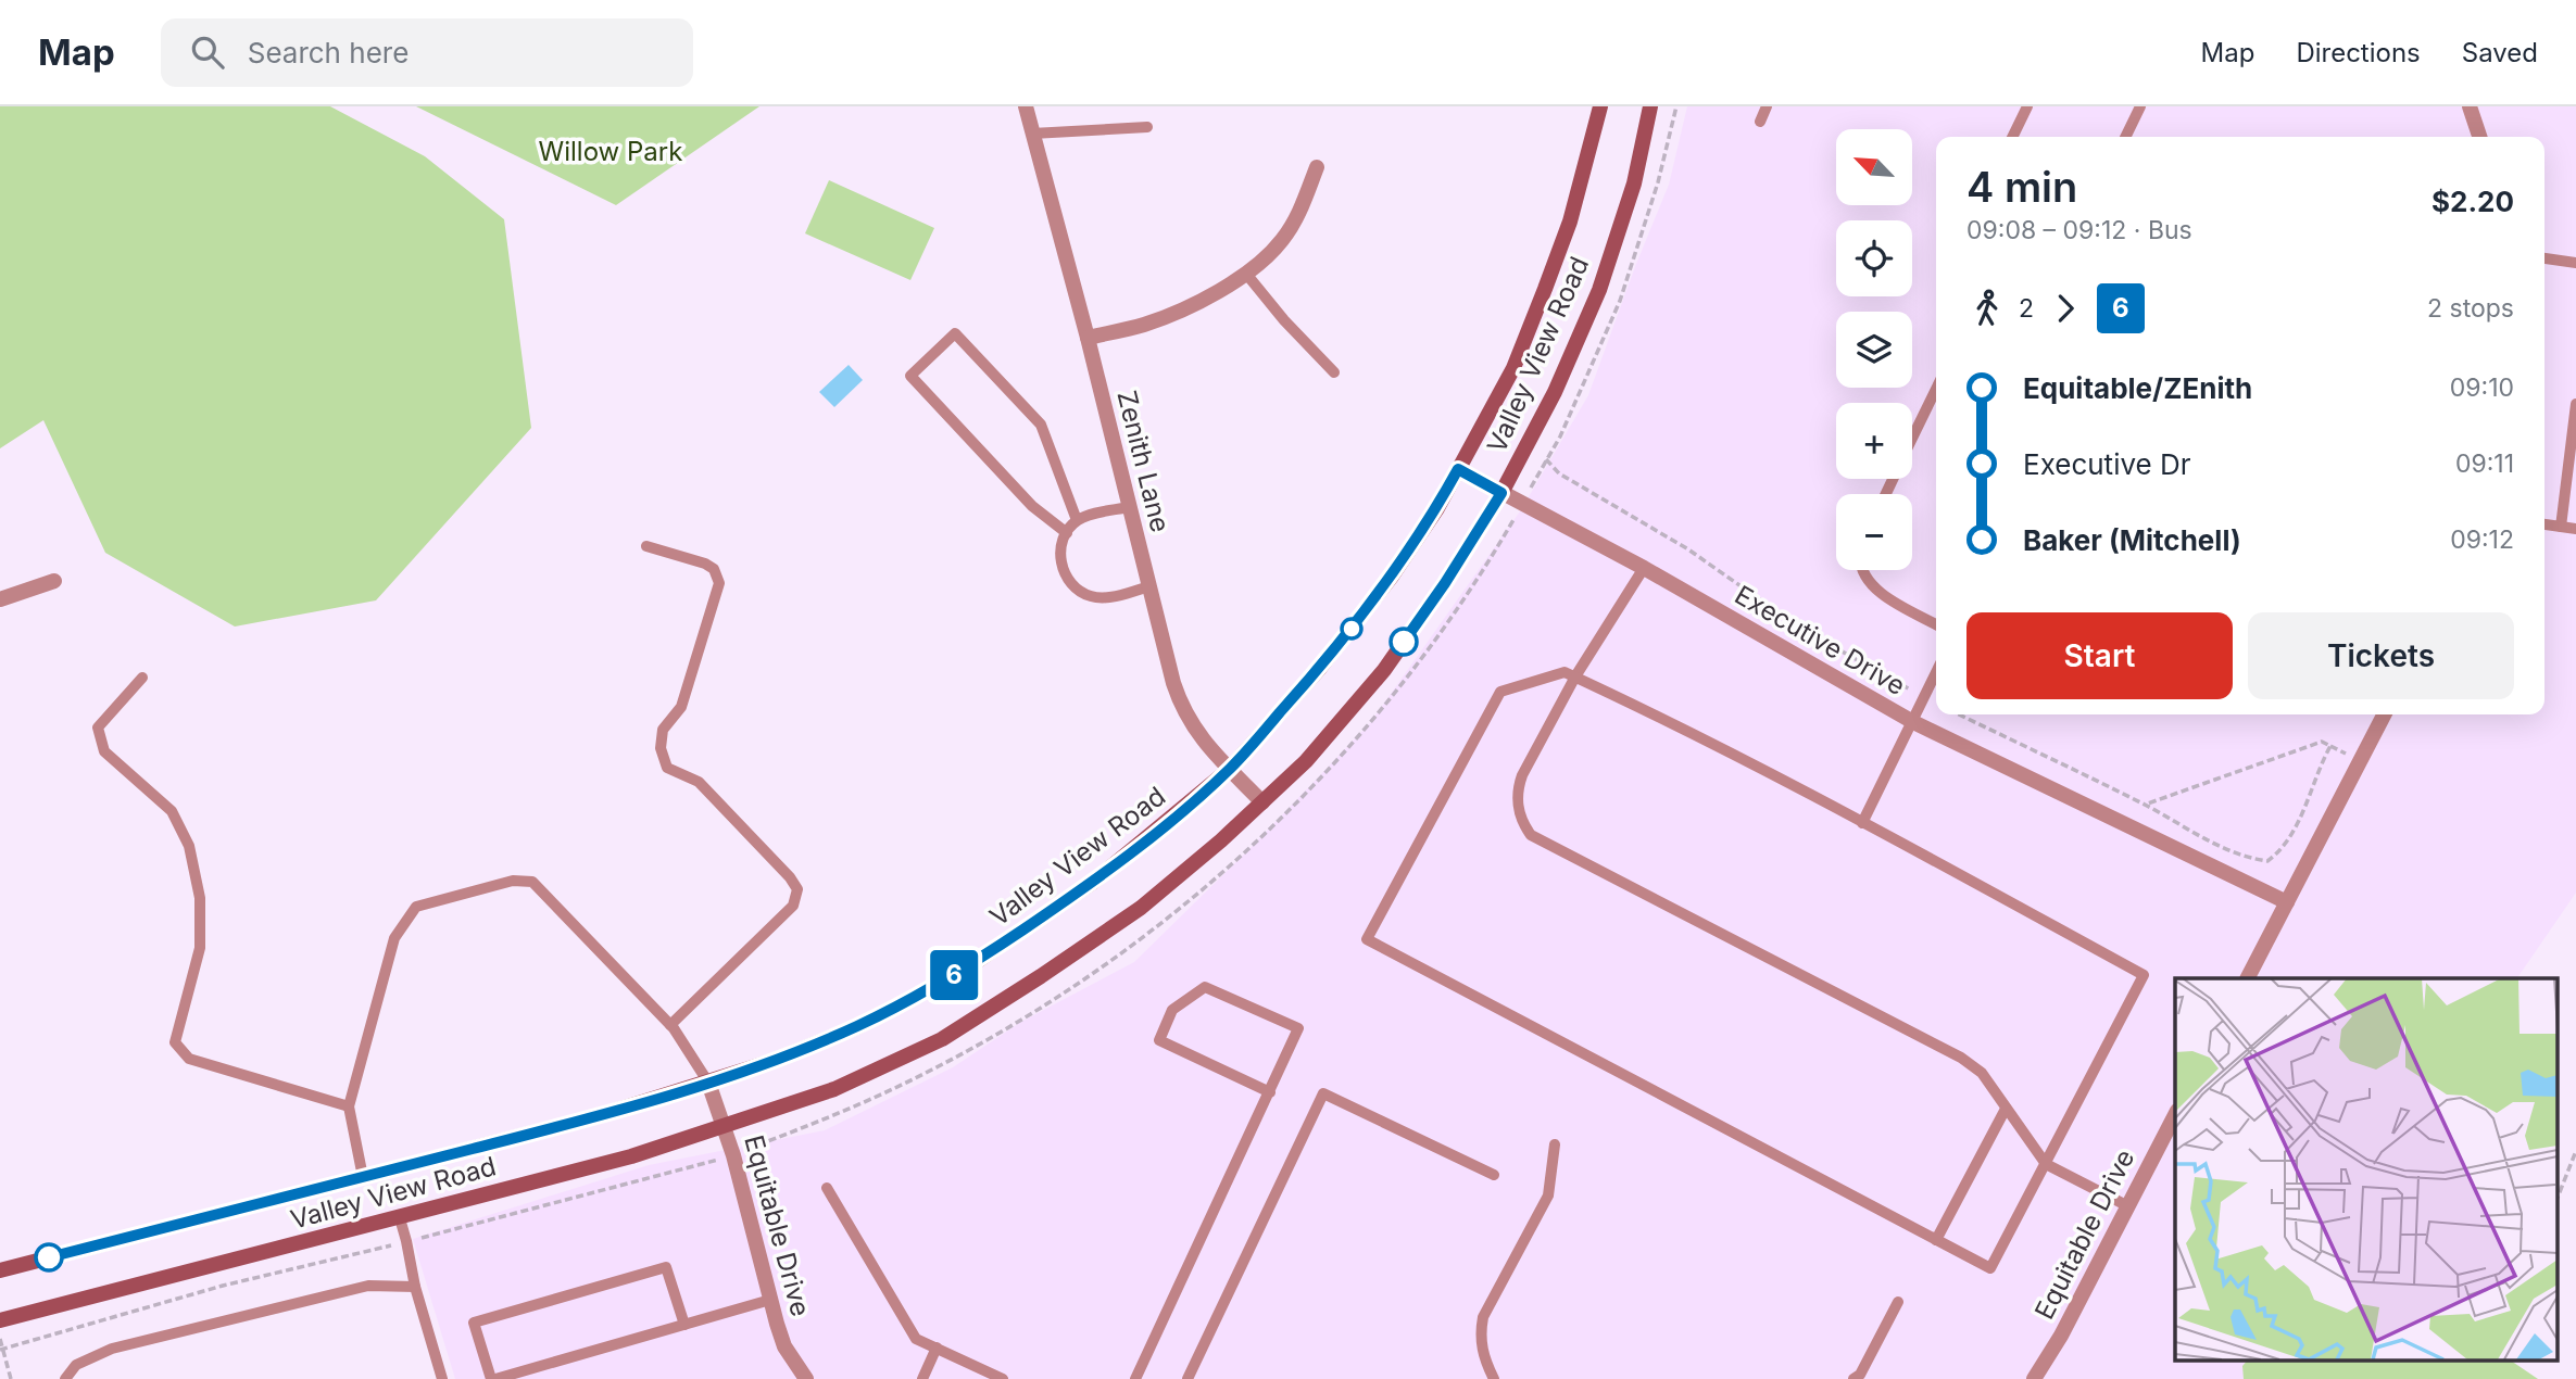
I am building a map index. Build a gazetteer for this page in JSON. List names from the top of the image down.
{
  "streets": {
    "main road": ["Valley View Road"],
    "street": ["Zenith Lane", "Executive Drive", "Equitable Drive"]
  },
  "crossings": [
    ["Valley View Road", "Zenith Lane"],
    ["Valley View Road", "Executive Drive"],
    ["Valley View Road", "Equitable Drive"]
  ],
  "parks": ["Willow Park"],
  "lines": ["bus line 6"],
  "north": "top left",
  "page": {
    "header": "Map",
    "search": "Search here",
    "nav": ["Map", "Directions", "Saved"],
    "on_map": "6",
    "map_buttons": ["+", "−"],
    "heading": ["4 min", "09:08 – 09:12 · Bus", "$2.20"],
    "legs": ["2", "6", "2 stops"],
    "list": [
      {
        "name": "Equitable/ZEnith",
        "value": "09:10"
      },
      {
        "name": "Executive Dr",
        "value": "09:11"
      },
      {
        "name": "Baker (Mitchell)",
        "value": "09:12"
      }
    ],
    "buttons": ["Start", "Tickets"]
  }
}
